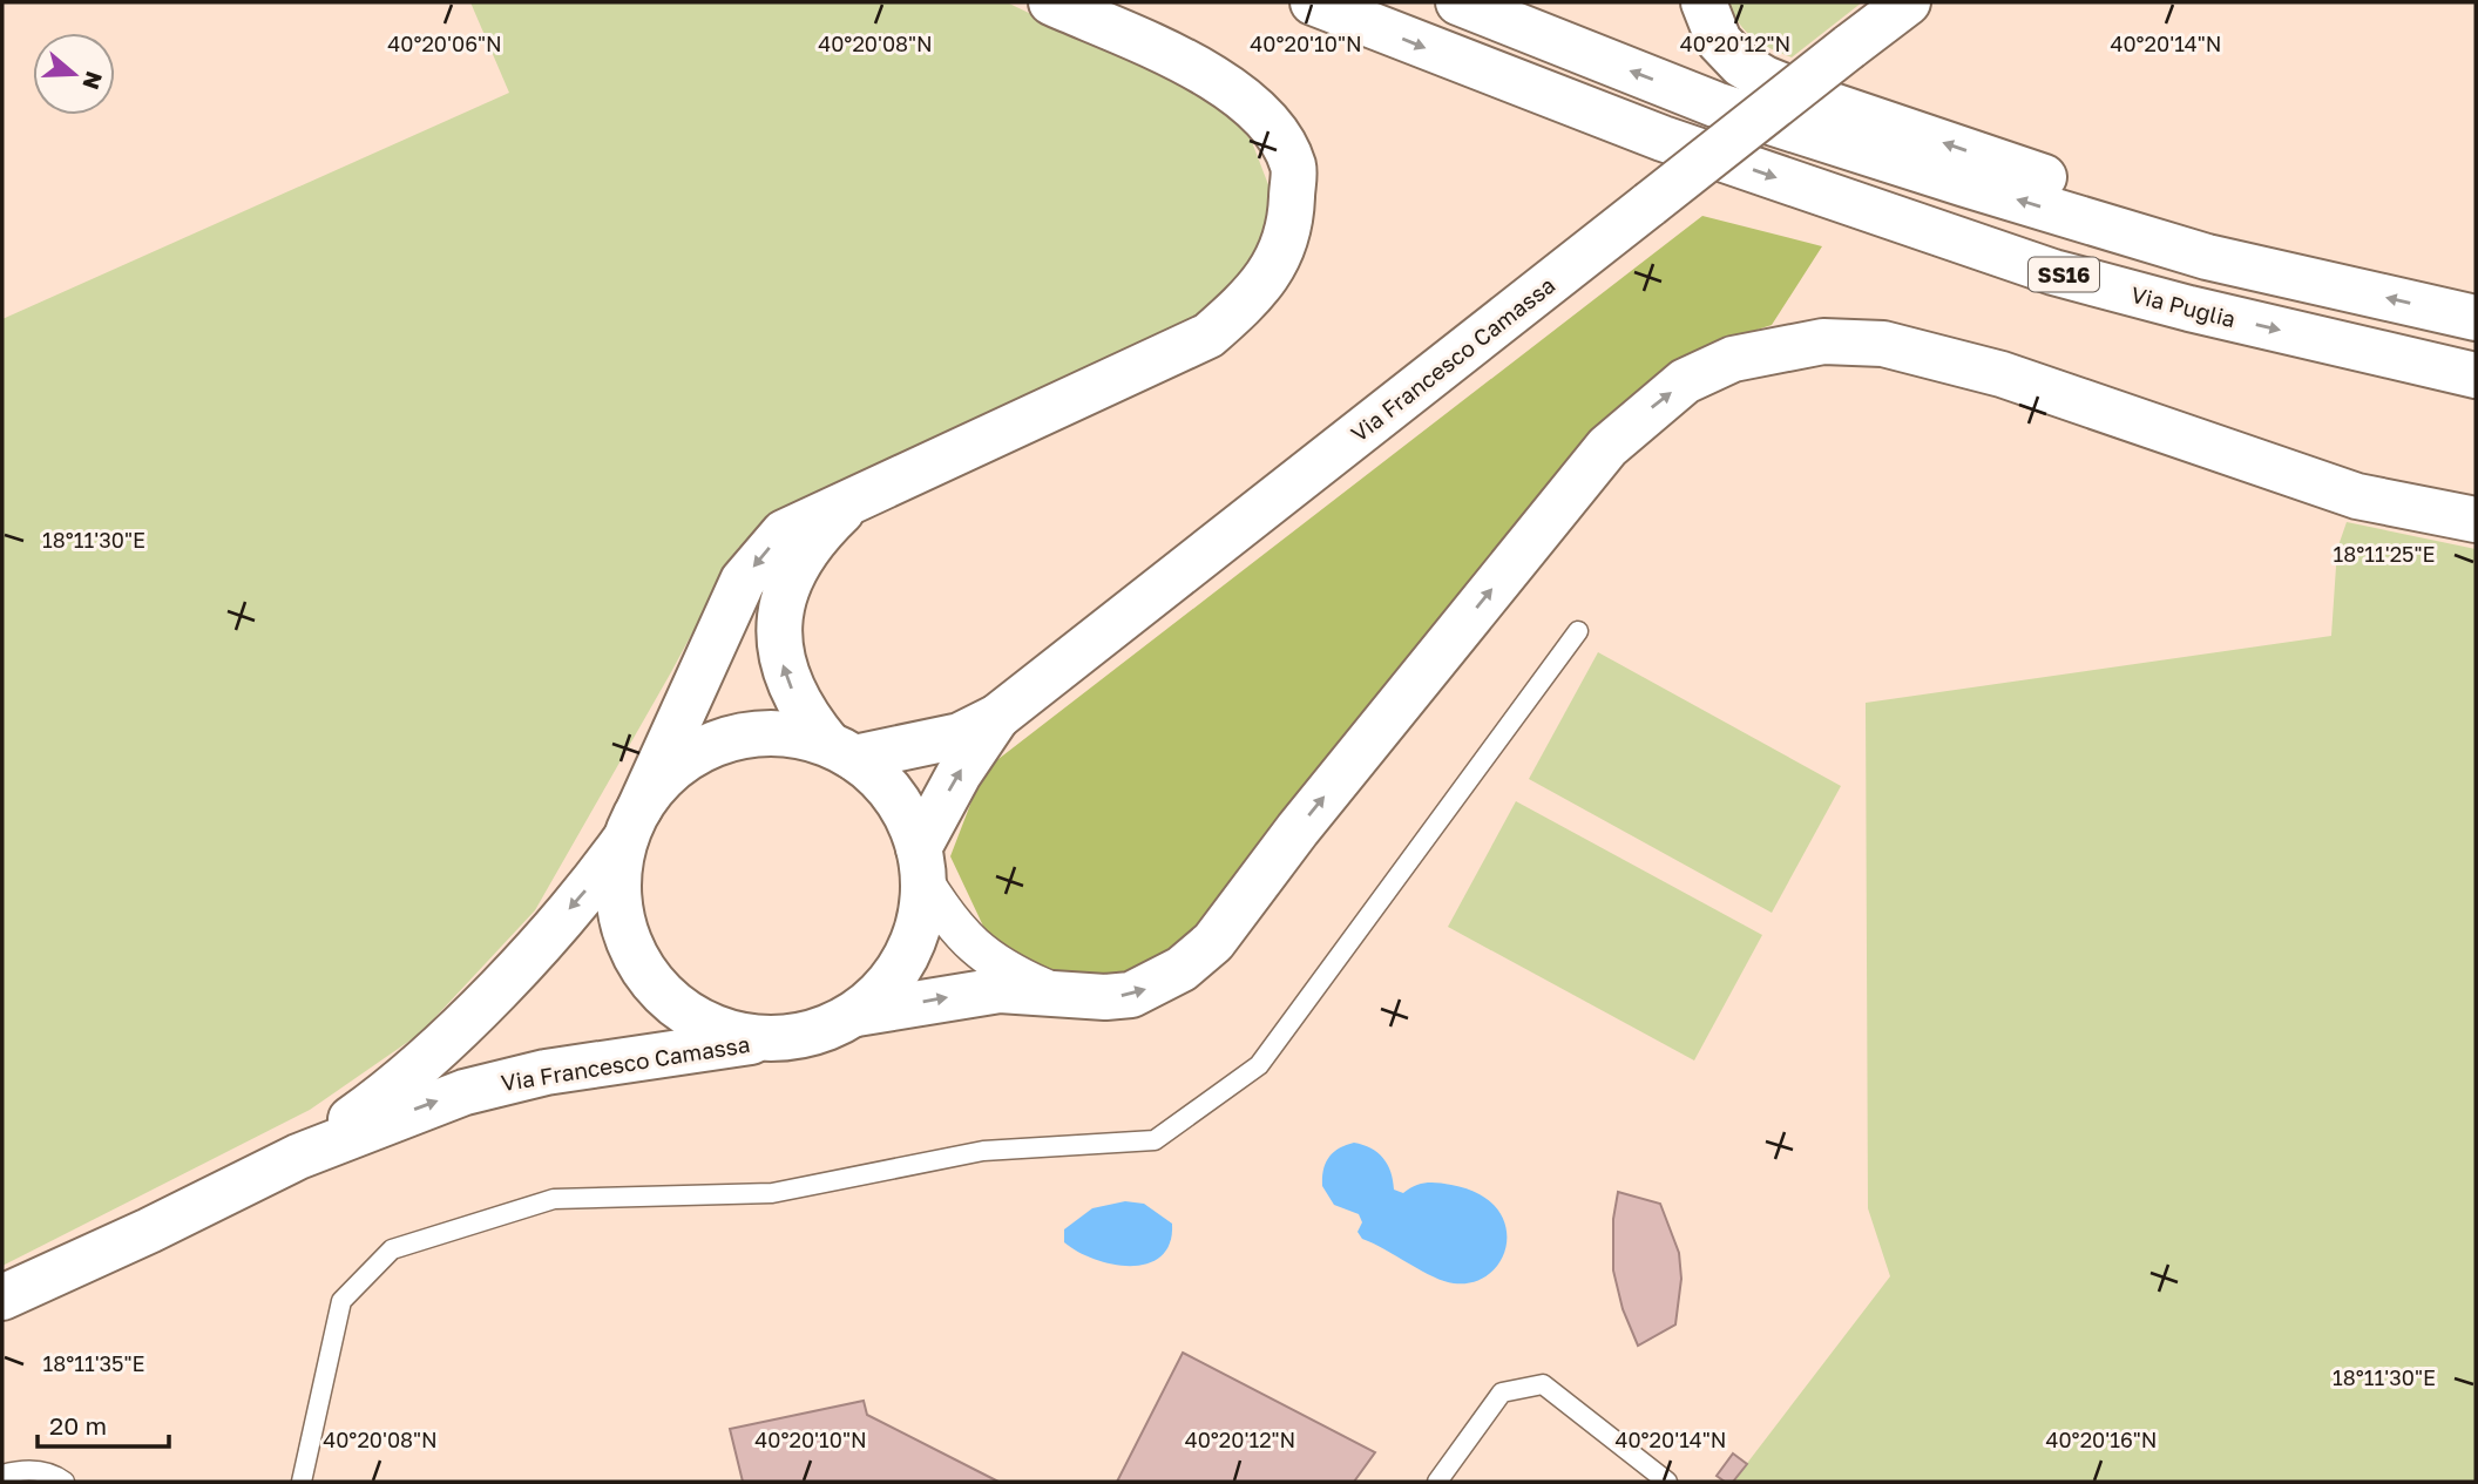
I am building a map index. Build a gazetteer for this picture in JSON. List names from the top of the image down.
{
  "streets": {
    "main road": ["SS16", "Via Puglia", "Via Francesco Camassa"]
  },
  "scale_bar": "20 m",
  "north": "right",
  "coordinates": [
    "40°20'06\"N",
    "40°20'08\"N",
    "40°20'10\"N",
    "40°20'12\"N",
    "40°20'14\"N",
    "18°11'30\"E",
    "18°11'25\"E",
    "18°11'35\"E",
    "40°20'16\"N"
  ]
}
